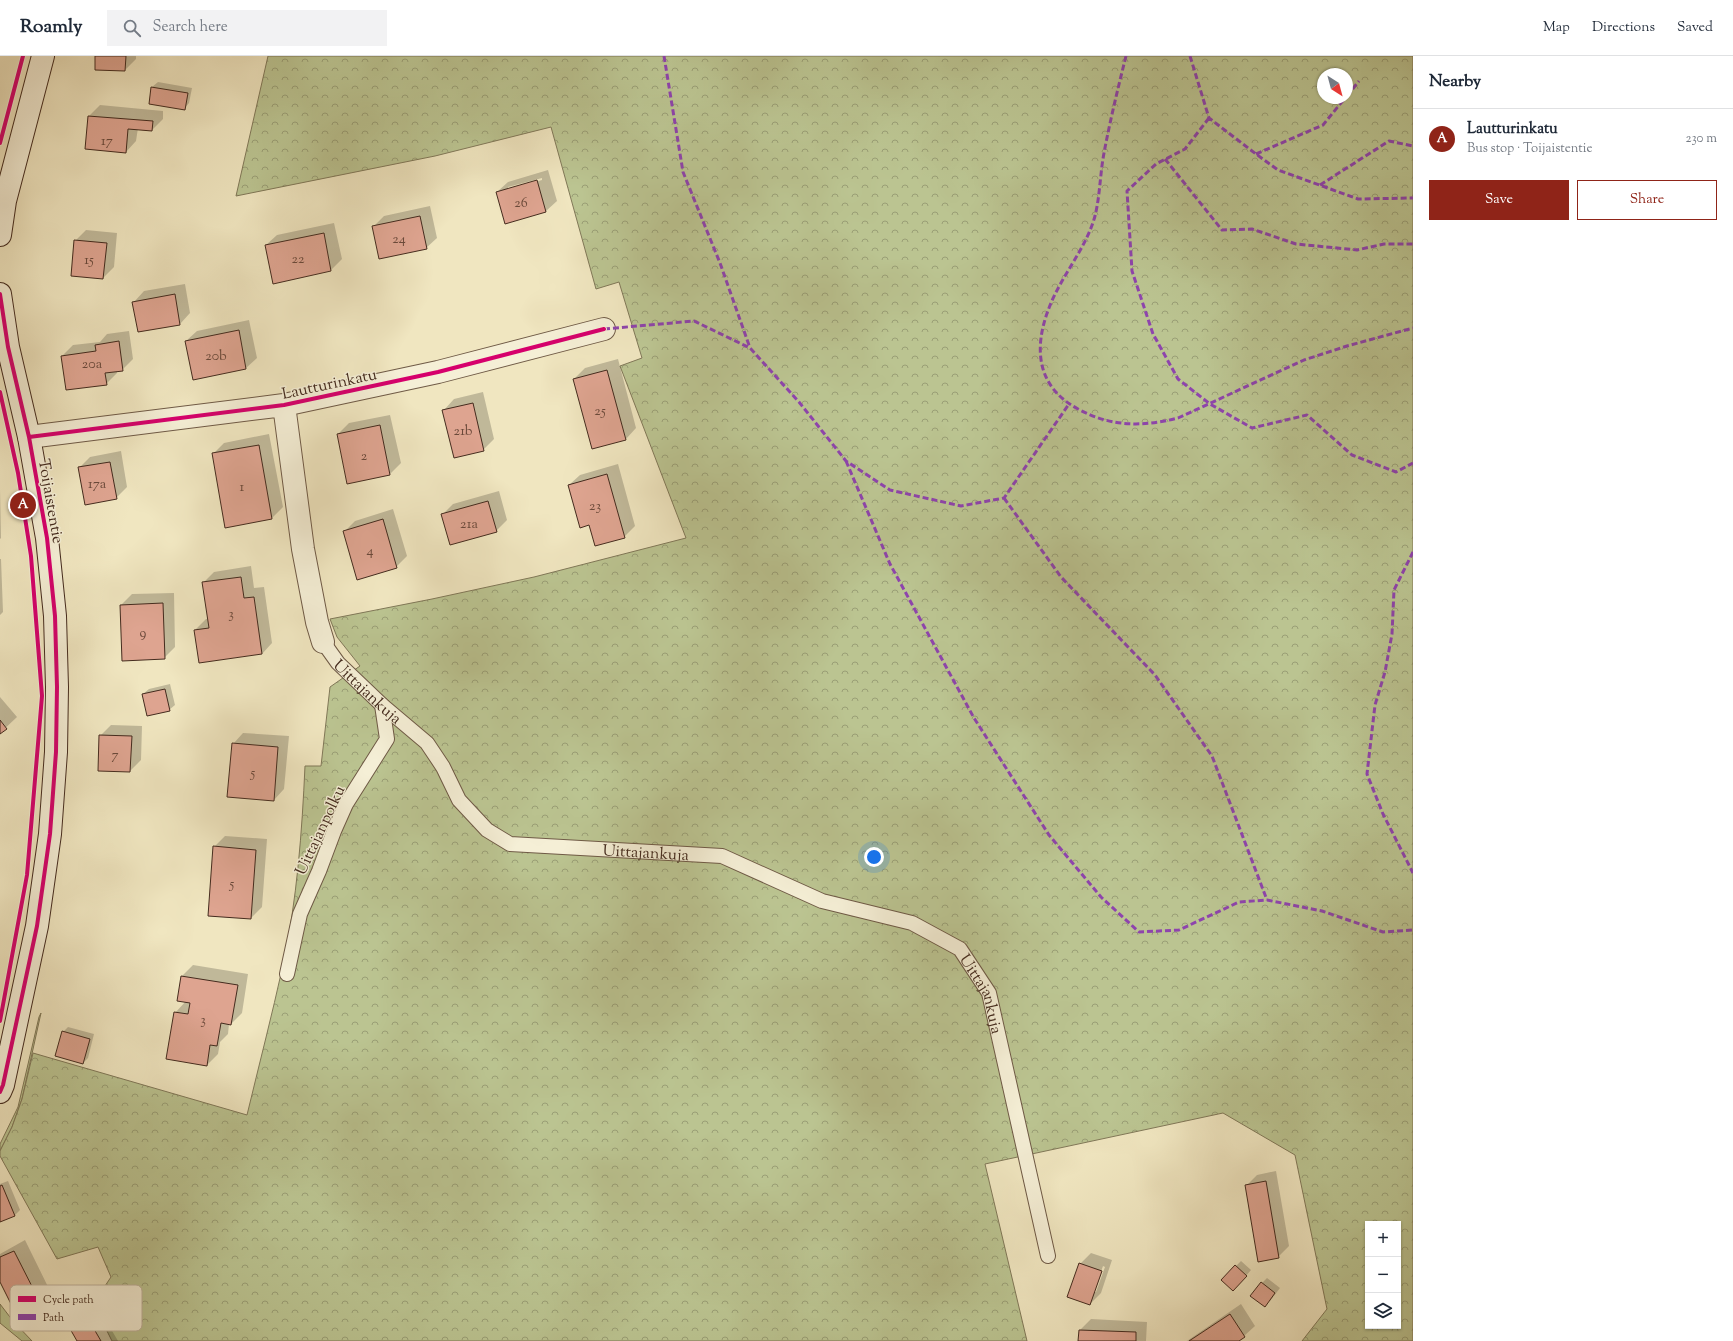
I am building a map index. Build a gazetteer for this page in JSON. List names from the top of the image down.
{
  "streets": {
    "street": ["Lautturinkatu", "Toijaistentie", "Uittajankuja"],
    "lane": ["Uittajanpolku"]
  },
  "crossings": [
    ["Lautturinkatu", "Toijaistentie"],
    ["Lautturinkatu", "Uittajankuja"],
    ["Uittajankuja", "Uittajanpolku"]
  ],
  "house_numbers": [
    "17",
    "26",
    "24",
    "22",
    "15",
    "20b",
    "20a",
    "25",
    "21b",
    "2",
    "17a",
    "1",
    "23",
    "21a",
    "4",
    "3",
    "9",
    "7",
    "5",
    "5",
    "3"
  ],
  "legend": ["Cycle path", "Path"],
  "north": "bottom right",
  "page": {
    "header": "Roamly",
    "search": "Search here",
    "nav": ["Map", "Directions", "Saved"],
    "heading": "Nearby",
    "list": [
      {
        "mark": "A",
        "name": "Lautturinkatu",
        "note": "Bus stop · Toijaistentie",
        "value": "230 m"
      }
    ],
    "buttons": ["Save", "Share"],
    "pins": "A",
    "map_buttons": ["+", "−"]
  }
}
